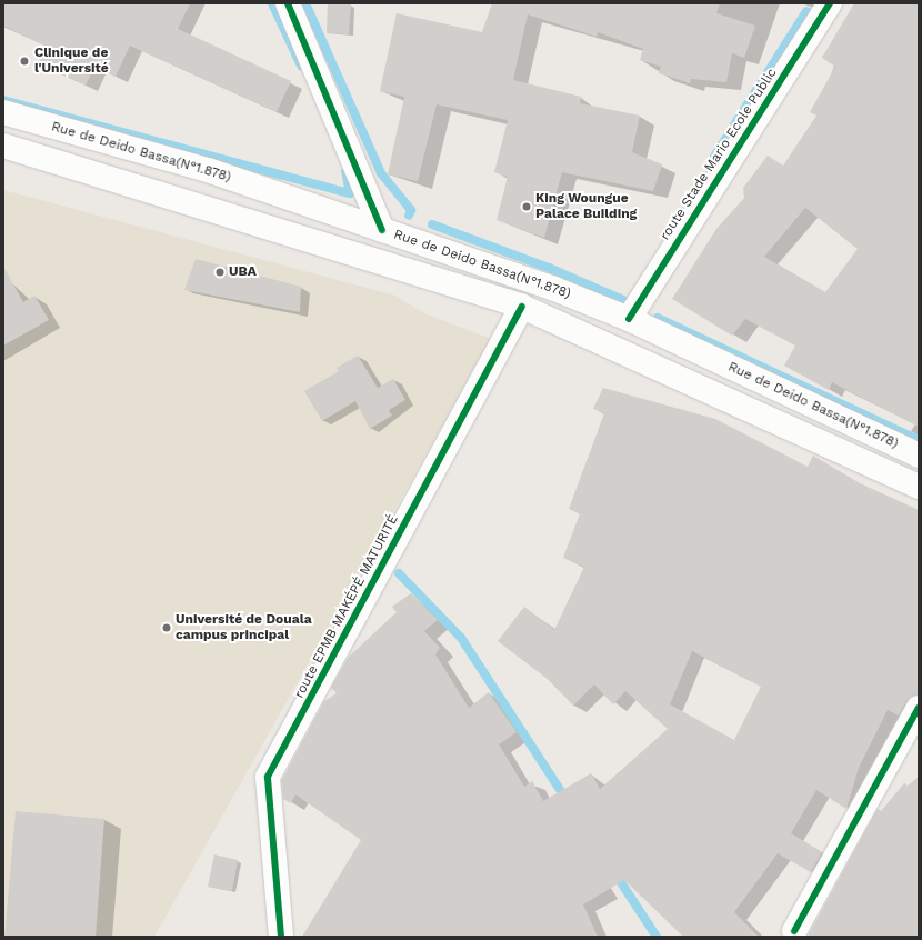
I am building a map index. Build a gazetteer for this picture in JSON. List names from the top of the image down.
{
  "streets": {
    "main road": ["Rue de Deido Bassa(N°1.878)", "route Stade Mario Ecole Public", "route EPMB MAKÉPÉ MATURITÉ"]
  },
  "crossings": [
    ["Rue de Deido Bassa(N°1.878)", "route Stade Mario Ecole Public"]
  ],
  "places": [
    "Clinique de l'Université",
    "King Woungue Palace Building",
    "UBA",
    "Université de Douala campus principal"
  ]
}
